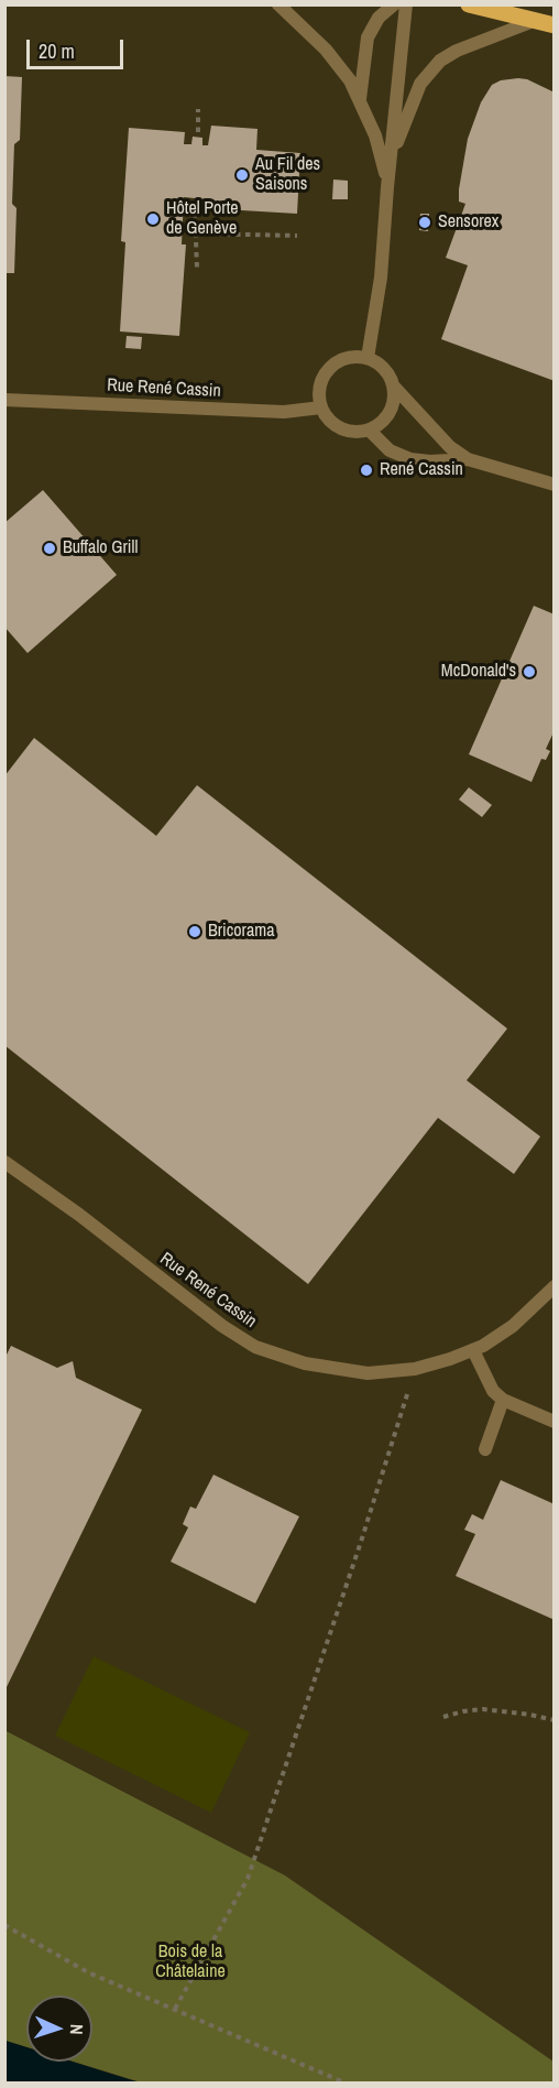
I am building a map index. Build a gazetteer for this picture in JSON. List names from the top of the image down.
{
  "streets": {
    "street": ["Rue René Cassin"]
  },
  "parks": ["Bois de la Châtelaine"],
  "places": [
    "Au Fil des Saisons",
    "Hôtel Porte de Genève",
    "Sensorex",
    "René Cassin",
    "Buffalo Grill",
    "McDonald's",
    "Bricorama"
  ],
  "scale_bar": "20 m",
  "north": "right"
}
